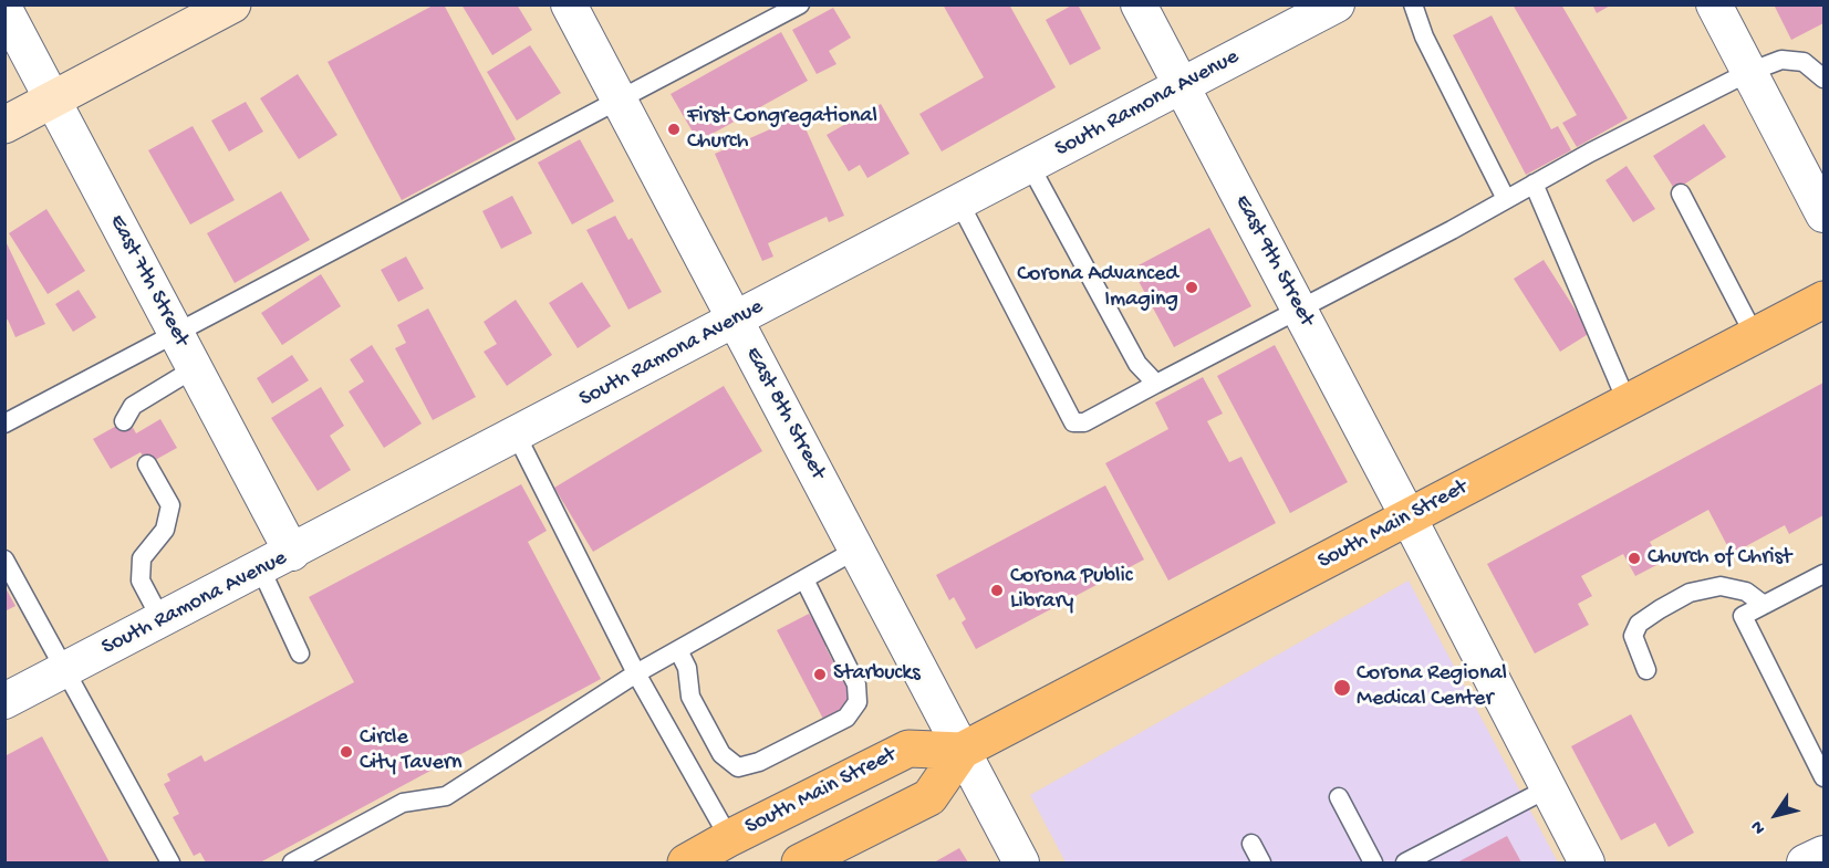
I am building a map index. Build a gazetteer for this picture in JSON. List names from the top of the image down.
{
  "streets": {
    "main road": ["South Main Street"],
    "street": [
      "South Ramona Avenue",
      "East 9th Street",
      "East 7th Street",
      "East 8th Street"
    ]
  },
  "crossings": [
    ["South Ramona Avenue", "East 9th Street"],
    ["South Ramona Avenue", "East 7th Street"],
    ["South Ramona Avenue", "East 8th Street"],
    ["East 9th Street", "South Main Street"],
    ["East 8th Street", "South Main Street"]
  ],
  "places": [
    "First Congregational Church",
    "Corona Advanced Imaging",
    "Church of Christ",
    "Corona Public Library",
    "Starbucks",
    "Corona Regional Medical Center",
    "Circle City Tavern"
  ],
  "north": "bottom left"
}
